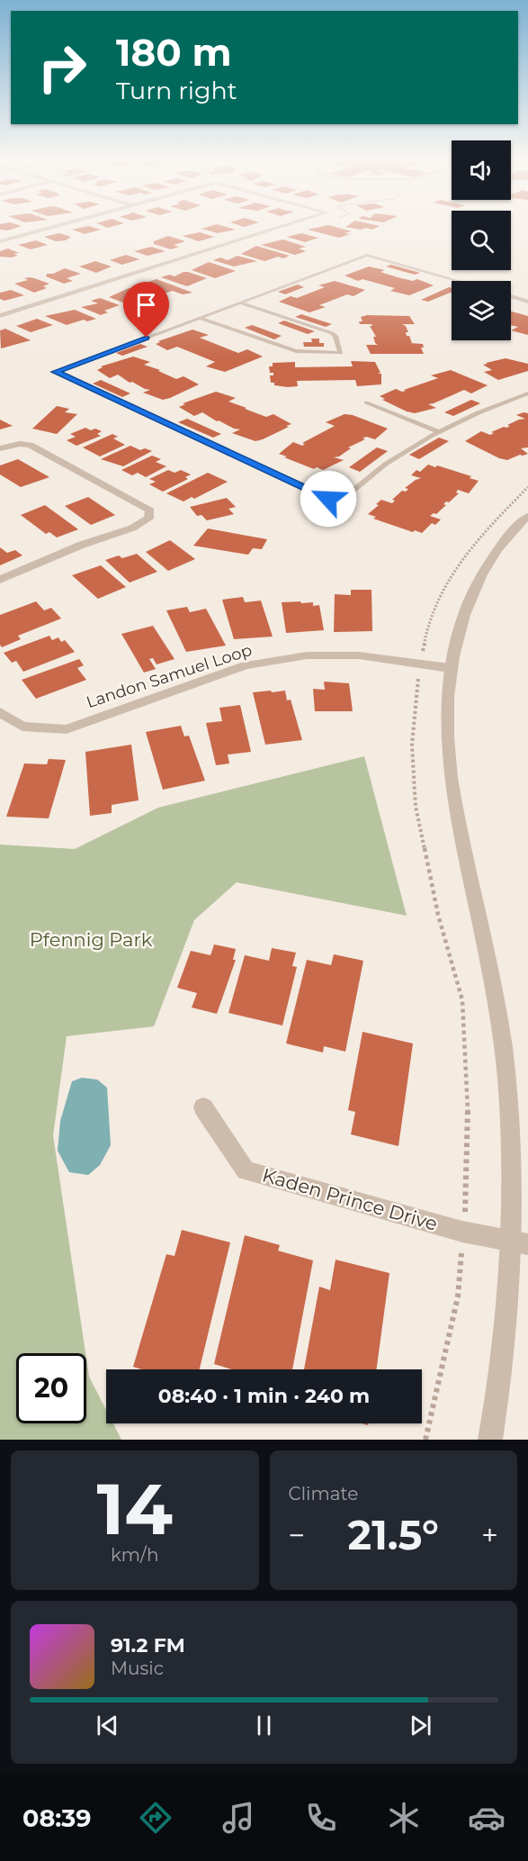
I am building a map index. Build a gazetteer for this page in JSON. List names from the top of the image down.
{
  "streets": {
    "street": ["Landon Samuel Loop", "Kaden Prince Drive"]
  },
  "parks": ["Pfennig Park"],
  "page": {
    "turn": ["180 m", "Turn right"],
    "limit": "20",
    "trip": "08:40 · 1 min · 240 m",
    "tile": [
      ["14", "km/h"],
      "Climate"
    ],
    "heat": ["−", "21.5°", "+"],
    "song": ["91.2 FM", "Music"],
    "tabs": "08:39"
  }
}
